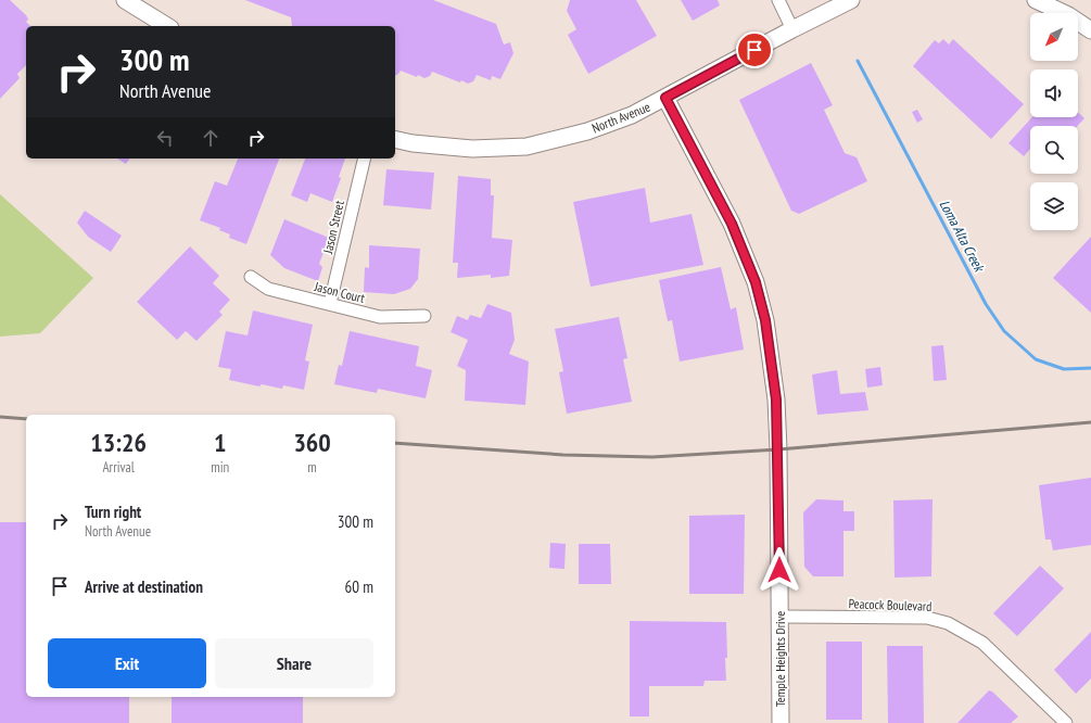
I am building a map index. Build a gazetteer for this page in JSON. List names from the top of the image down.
{
  "streets": {
    "street": [
      "North Avenue",
      "Jason Street",
      "Jason Court",
      "Peacock Boulevard",
      "Temple Heights Drive"
    ]
  },
  "crossings": [
    ["North Avenue", "Temple Heights Drive"],
    ["Jason Street", "Jason Court"],
    ["Peacock Boulevard", "Temple Heights Drive"]
  ],
  "water": ["Loma Alta Creek"],
  "north": "bottom left",
  "page": {
    "turn": ["300 m", "North Avenue"],
    "eta": [
      "13:26",
      "Arrival",
      "1",
      "min",
      "360",
      "m"
    ],
    "list": [
      {
        "name": "Turn right",
        "note": "North Avenue",
        "value": "300 m"
      },
      {
        "name": "Arrive at destination",
        "value": "60 m"
      }
    ],
    "buttons": ["Exit", "Share"]
  }
}
